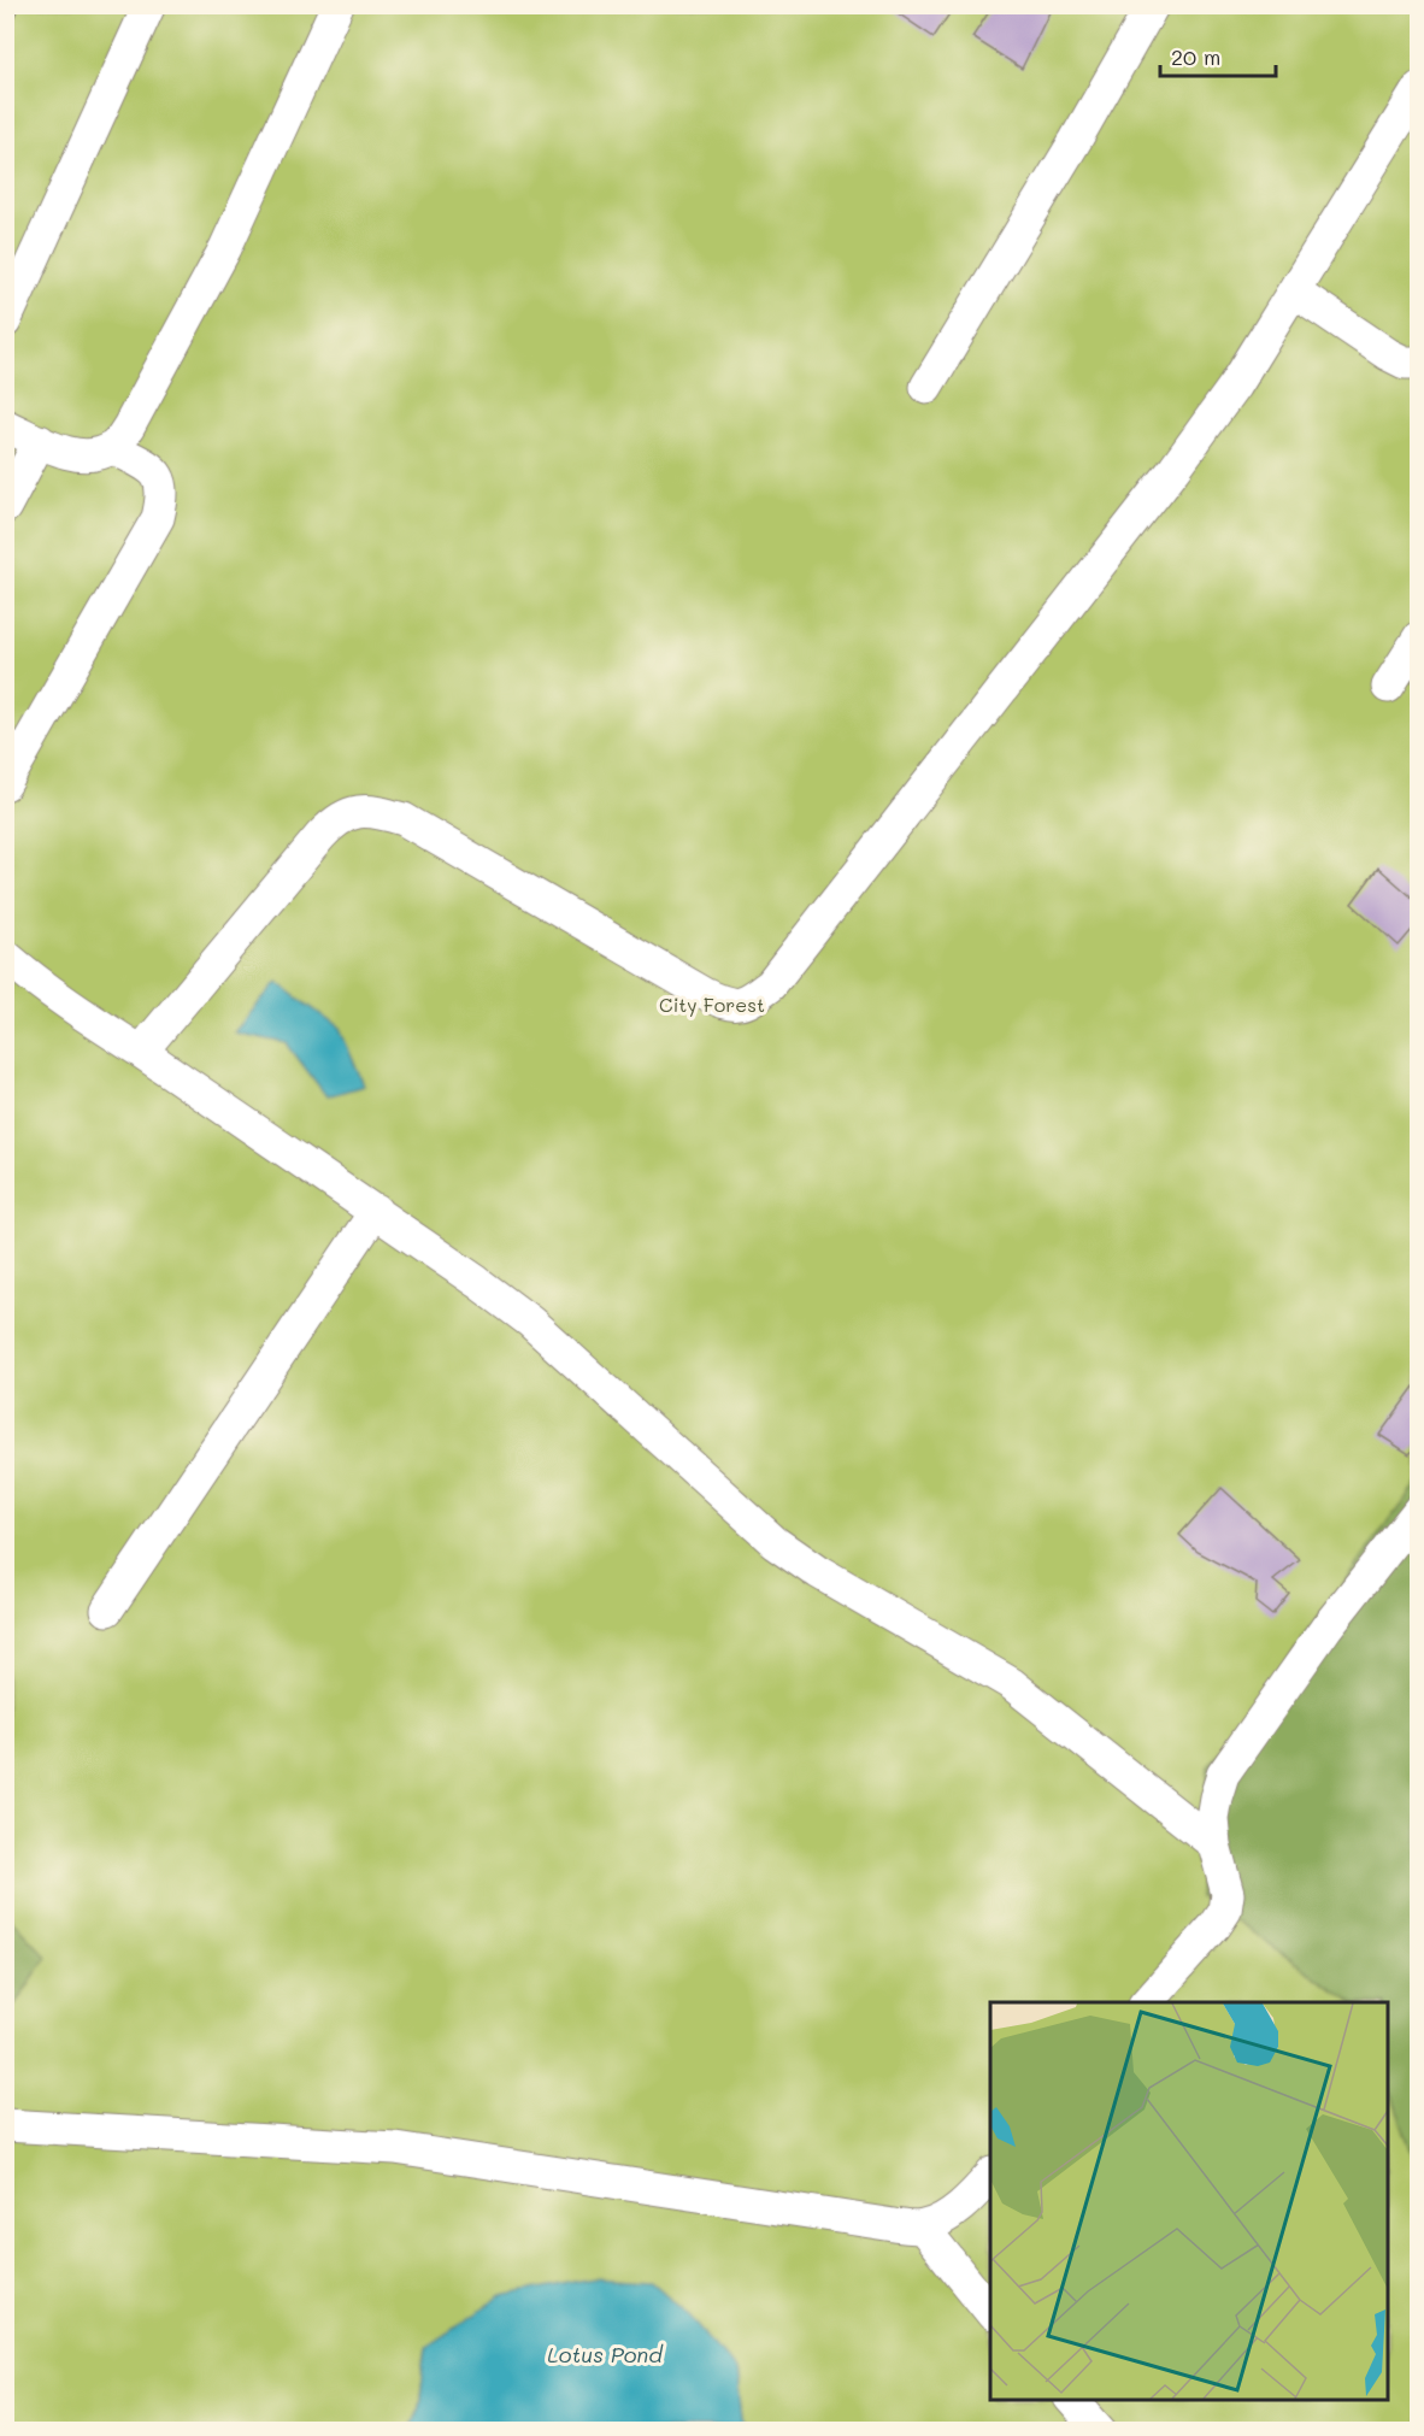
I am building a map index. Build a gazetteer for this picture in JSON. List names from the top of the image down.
{
  "water": ["Lotus Pond"],
  "parks": ["City Forest"],
  "scale_bar": "20 m"
}
